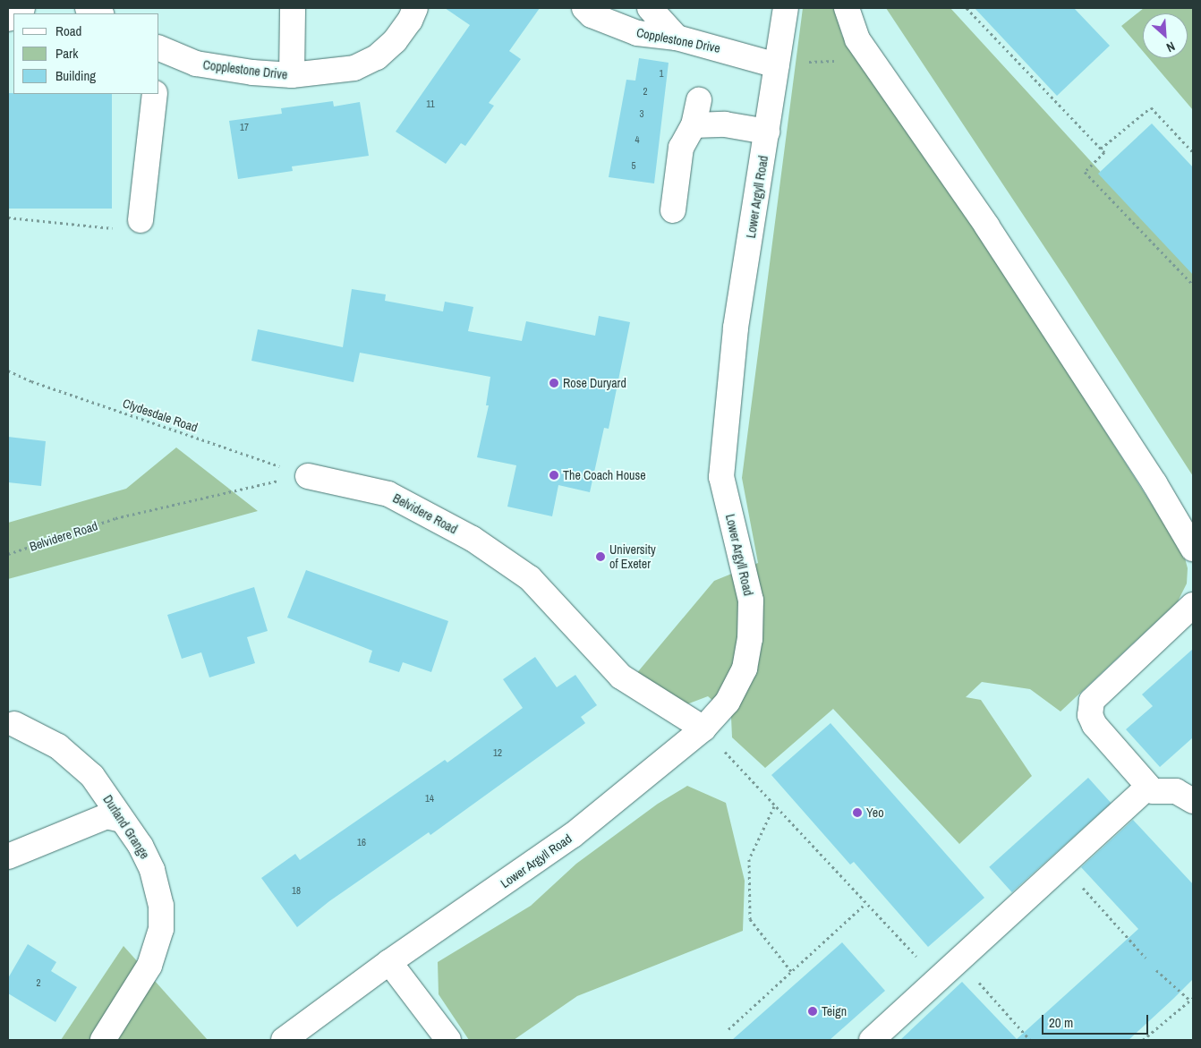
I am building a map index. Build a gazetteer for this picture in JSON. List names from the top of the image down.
{
  "streets": {
    "street": [
      "Copplestone Drive",
      "Lower Argyll Road",
      "Belvidere Road",
      "Durland Grange"
    ],
    "path": ["Clydesdale Road"]
  },
  "crossings": [
    ["Copplestone Drive", "Lower Argyll Road"],
    ["Lower Argyll Road", "Belvidere Road"],
    ["Clydesdale Road", "Belvidere Road"]
  ],
  "places": [
    "Rose Duryard",
    "The Coach House",
    "University of Exeter",
    "Yeo",
    "Teign"
  ],
  "house_numbers": [
    "1",
    "2",
    "11",
    "3",
    "17",
    "4",
    "5",
    "12",
    "14",
    "16",
    "18",
    "2"
  ],
  "legend": ["Road", "Park", "Building"],
  "scale_bar": "20 m",
  "north": "bottom right"
}
